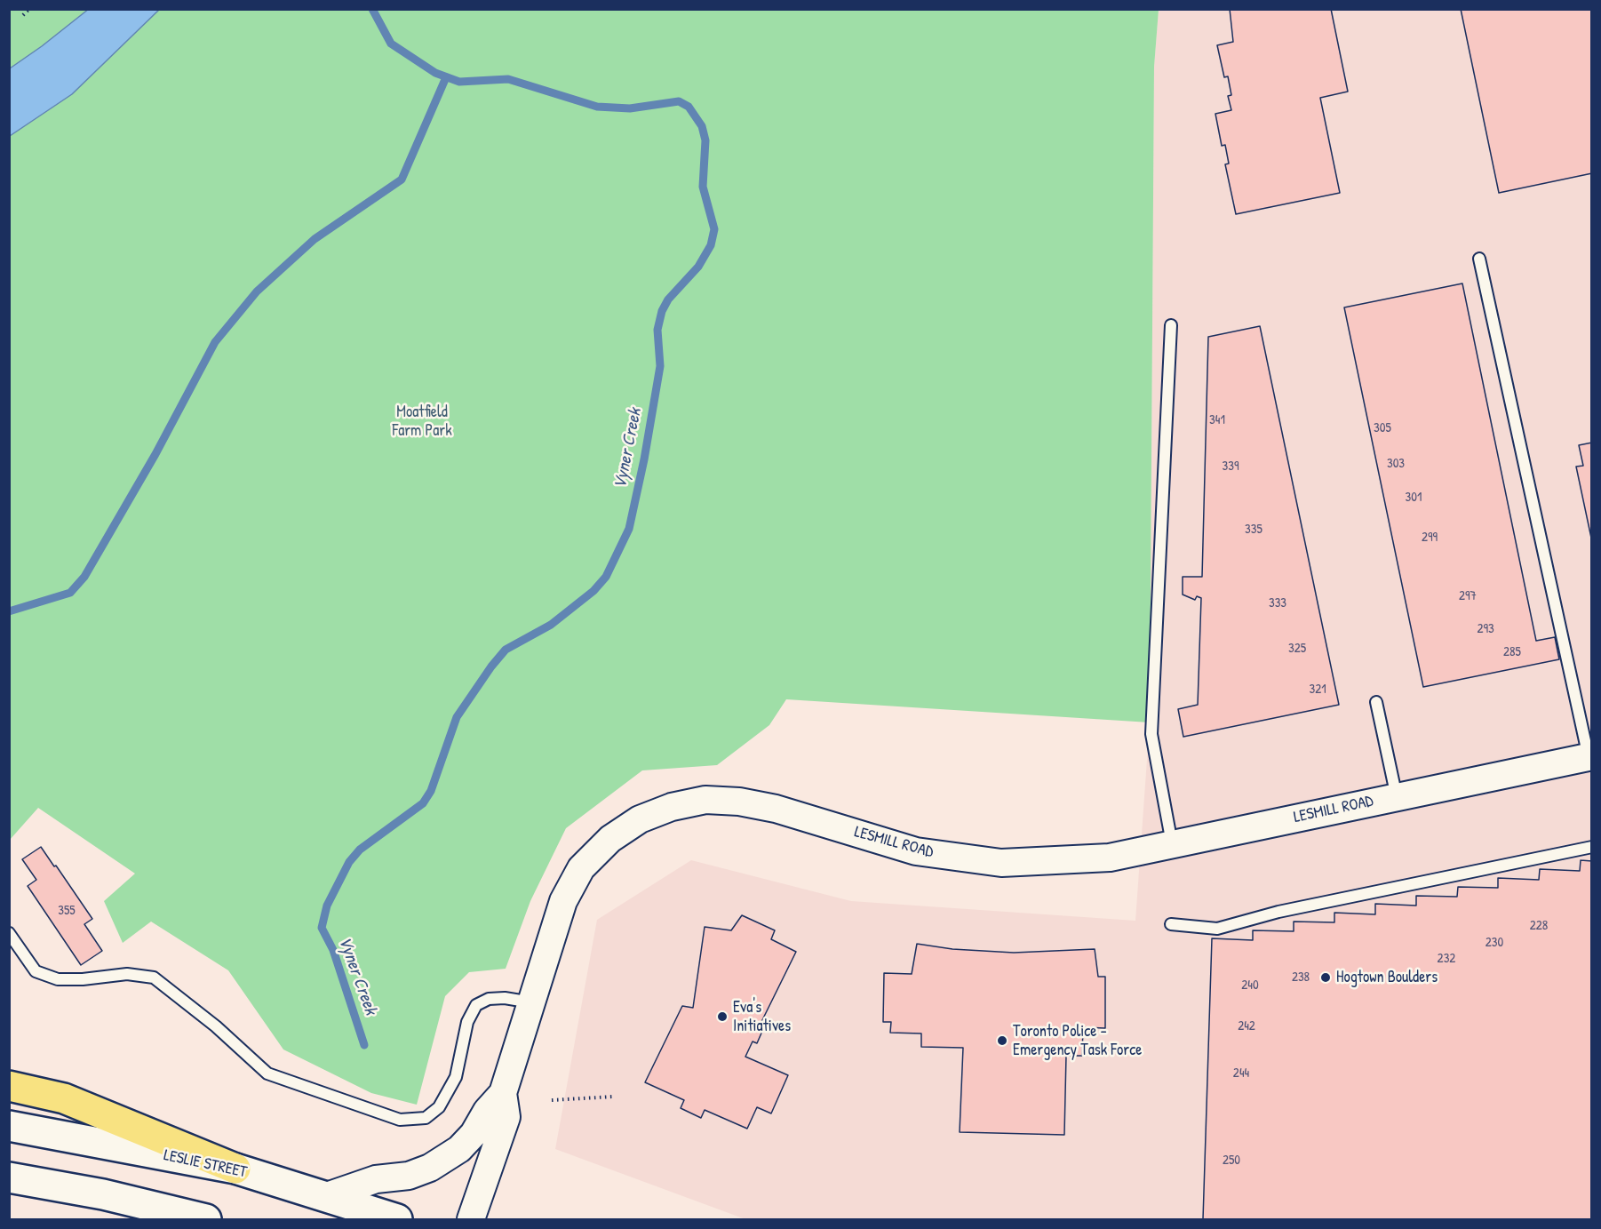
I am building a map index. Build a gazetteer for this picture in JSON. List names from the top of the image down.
{
  "streets": {
    "main road": ["LESLIE STREET"],
    "street": ["LESMILL ROAD"]
  },
  "water": ["Vyner Creek"],
  "parks": ["Moatfield Farm Park"],
  "places": ["Hogtown Boulders", "Eva's Initiatives", "Toronto Police - Emergency Task Force"],
  "house_numbers": [
    "341",
    "305",
    "303",
    "339",
    "301",
    "335",
    "299",
    "297",
    "333",
    "293",
    "325",
    "285",
    "321",
    "355",
    "228",
    "230",
    "232",
    "238",
    "240",
    "242",
    "244",
    "250"
  ]
}
